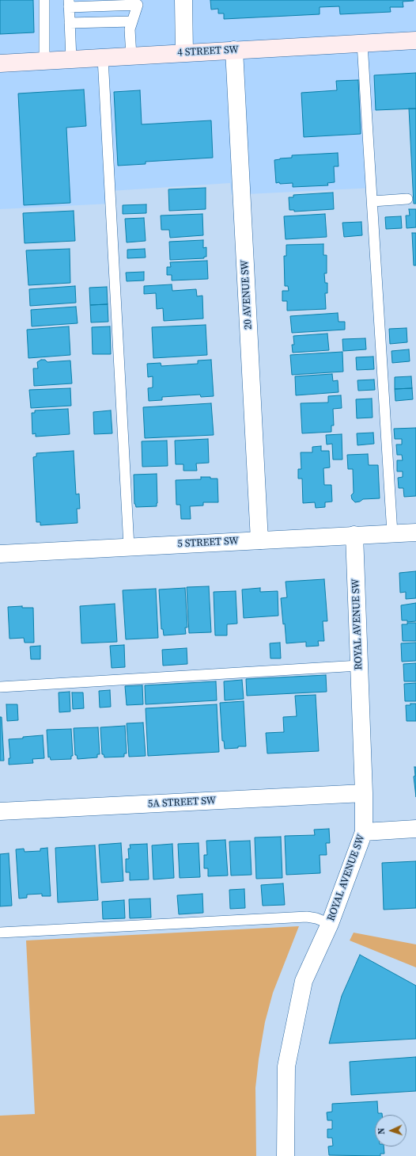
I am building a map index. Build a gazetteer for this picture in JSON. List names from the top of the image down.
{
  "streets": {
    "main road": ["4 STREET SW"],
    "street": [
      "20 AVENUE SW",
      "5 STREET SW",
      "ROYAL AVENUE SW",
      "5A STREET SW"
    ]
  },
  "crossings": [
    ["4 STREET SW", "20 AVENUE SW"],
    ["20 AVENUE SW", "5 STREET SW"],
    ["5 STREET SW", "ROYAL AVENUE SW"],
    ["ROYAL AVENUE SW", "5A STREET SW"]
  ],
  "north": "left"
}
